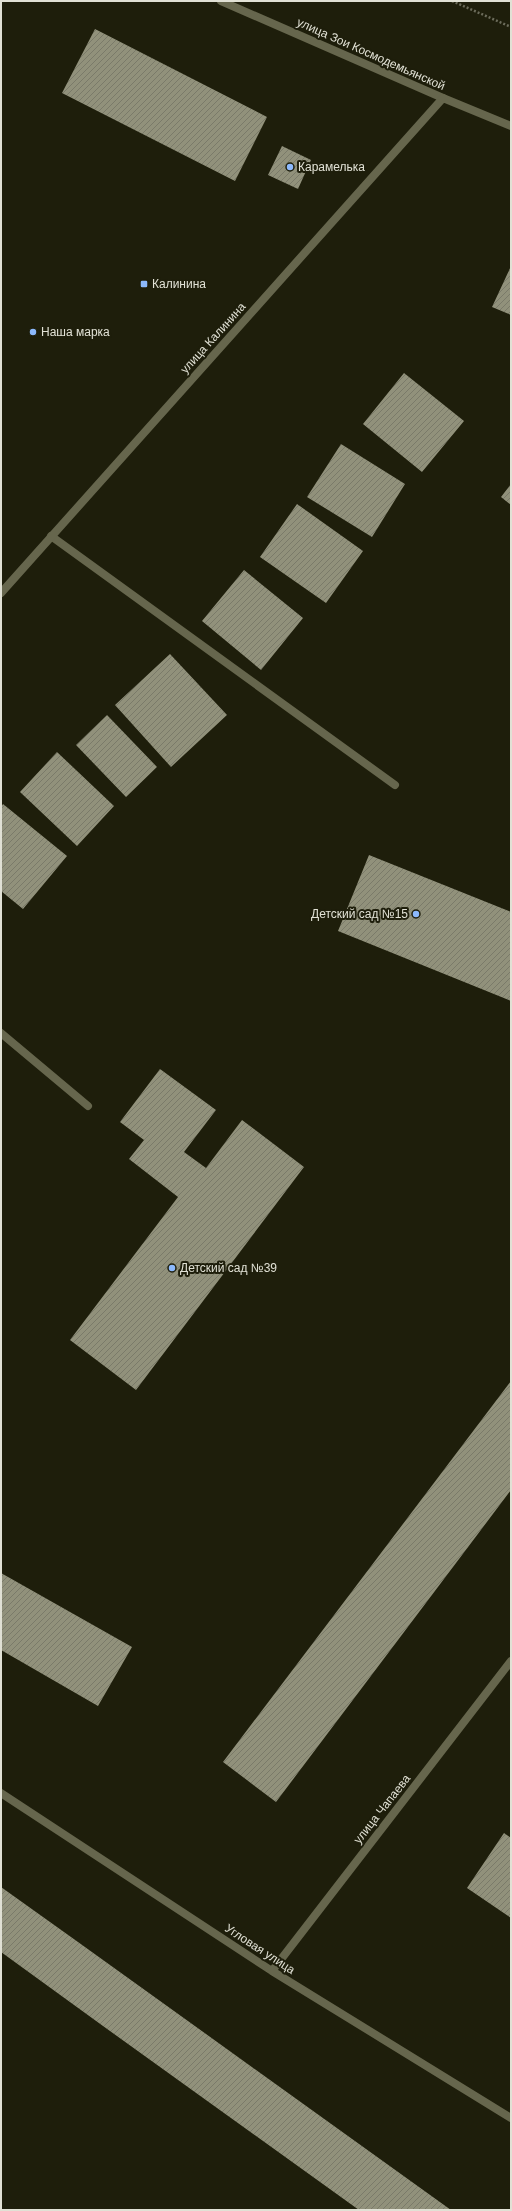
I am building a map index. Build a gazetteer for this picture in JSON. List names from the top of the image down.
{
  "streets": {
    "street": [
      "улица Зои Космодемьянской",
      "улица Калинина",
      "улица Чапаева",
      "Угловая улица"
    ]
  },
  "crossings": [
    ["улица Зои Космодемьянской", "улица Калинина"],
    ["улица Чапаева", "Угловая улица"]
  ],
  "places": {
    "other": [
      "Карамелька",
      "Наша марка",
      "Детский сад №15",
      "Детский сад №39"
    ],
    "transit": ["Калинина"]
  }
}
